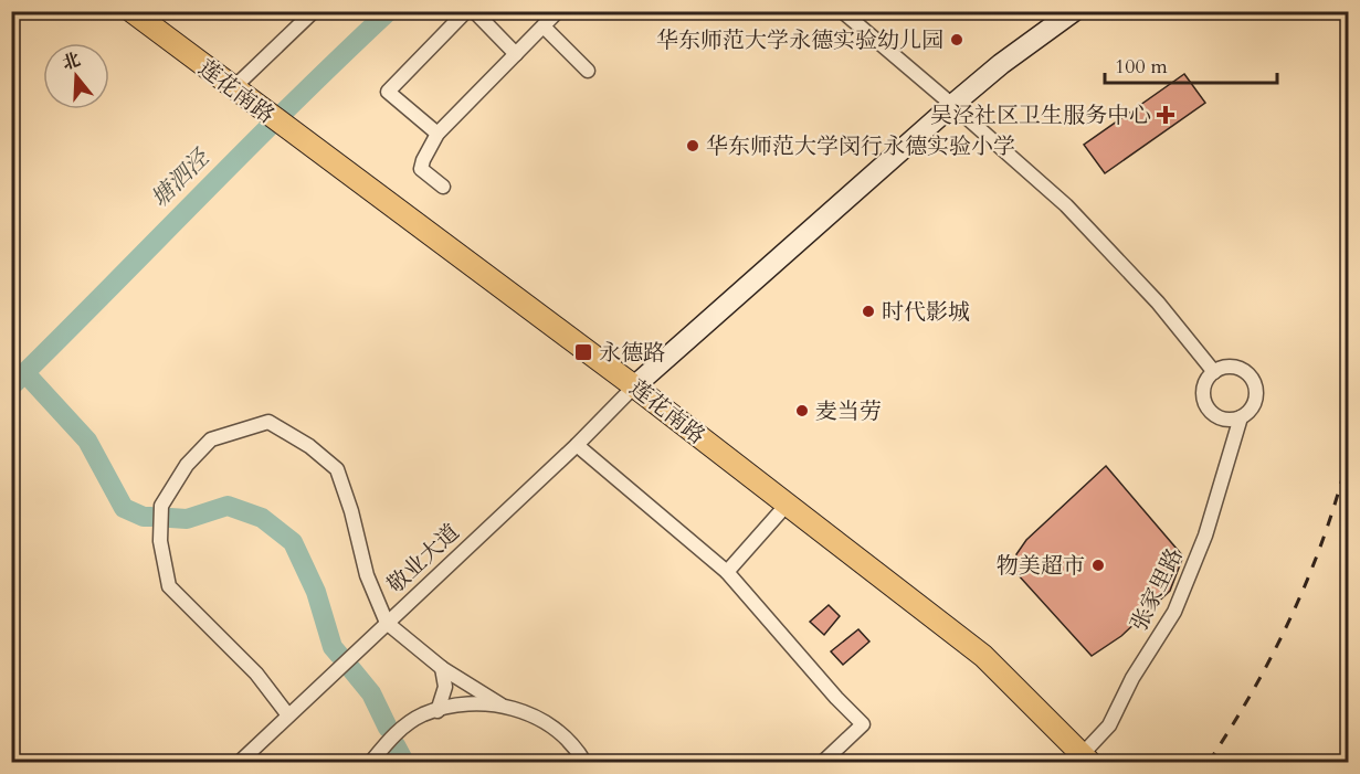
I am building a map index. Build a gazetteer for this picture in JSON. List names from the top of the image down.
{
  "streets": {
    "main road": ["莲花南路"],
    "street": ["敬业大道", "张家里路"]
  },
  "crossings": [
    ["莲花南路", "敬业大道"],
    ["莲花南路", "张家里路"]
  ],
  "water": ["塘泗泾"],
  "places": {
    "other": [
      "华东师范大学永德实验幼儿园",
      "华东师范大学闵行永德实验小学",
      "时代影城",
      "麦当劳",
      "物美超市"
    ],
    "health": ["吴泾社区卫生服务中心"],
    "transit": ["永德路"]
  },
  "scale_bar": "100 m",
  "north": "top"
}
